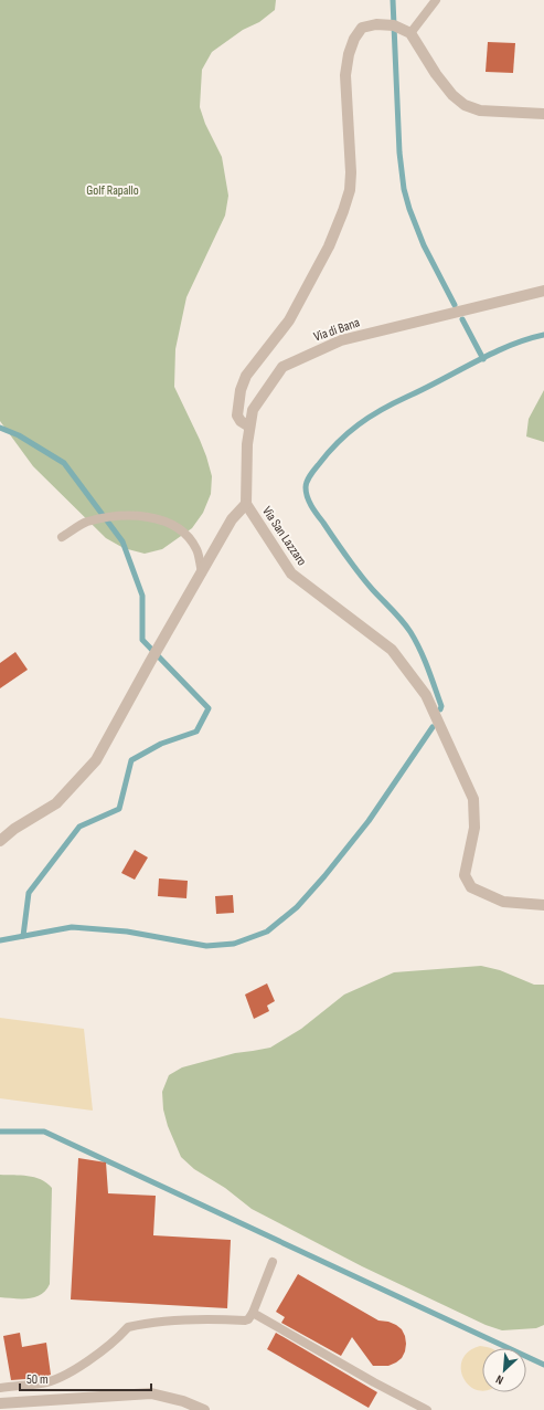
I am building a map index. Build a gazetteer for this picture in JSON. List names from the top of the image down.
{
  "streets": {
    "street": ["Via di Bana", "Via San Lazzaro"]
  },
  "crossings": [
    ["Via di Bana", "Via San Lazzaro"]
  ],
  "parks": ["Golf Rapallo"],
  "scale_bar": "50 m",
  "north": "bottom left"
}
